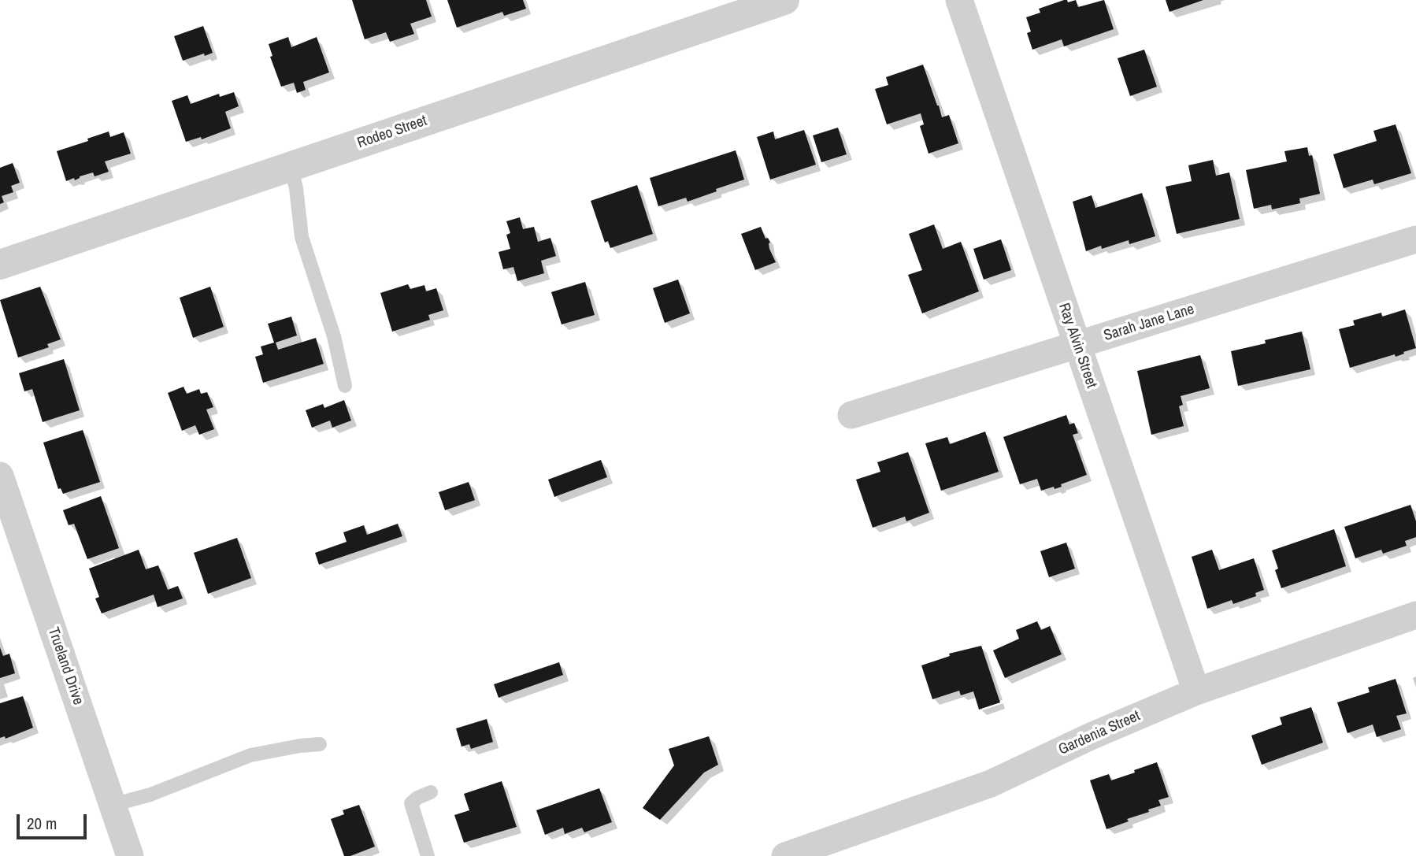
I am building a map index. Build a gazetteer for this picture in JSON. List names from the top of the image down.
{
  "streets": {
    "street": [
      "Rodeo Street",
      "Sarah Jane Lane",
      "Ray Alvin Street",
      "Trueland Drive",
      "Gardenia Street"
    ]
  },
  "crossings": [
    ["Sarah Jane Lane", "Ray Alvin Street"],
    ["Ray Alvin Street", "Gardenia Street"]
  ],
  "scale_bar": "20 m"
}
